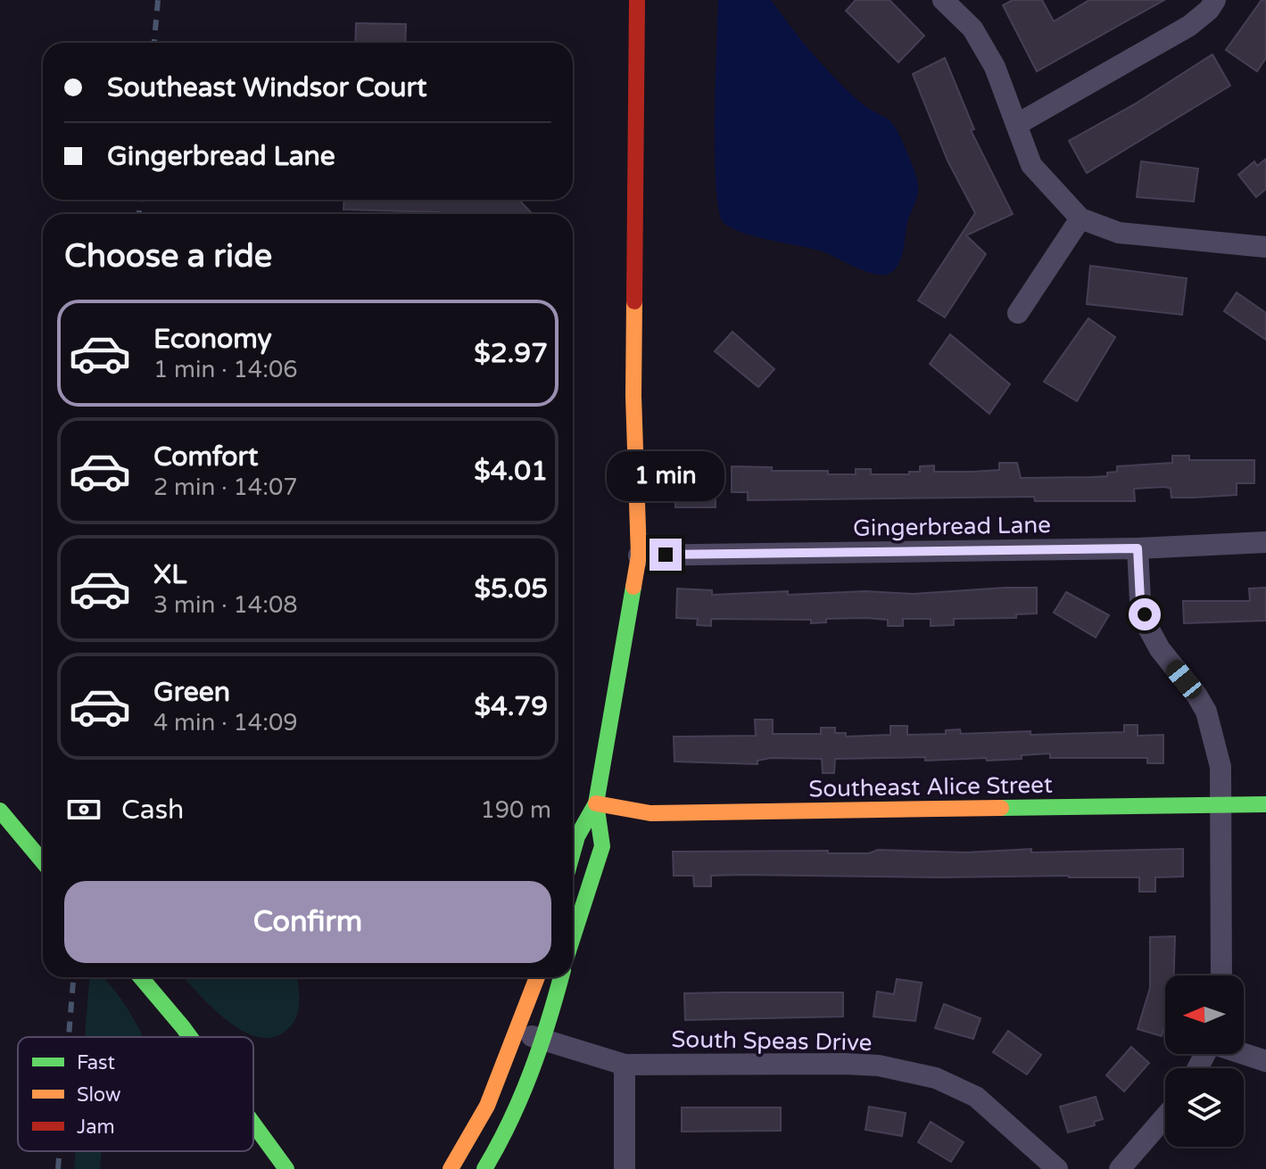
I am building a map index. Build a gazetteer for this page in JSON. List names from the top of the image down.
{
  "streets": {
    "main road": ["Southeast Alice Street"],
    "street": ["Gingerbread Lane", "South Speas Drive"]
  },
  "legend": ["Fast", "Slow", "Jam"],
  "north": "left",
  "page": {
    "banner": ["Southeast Windsor Court", "Gingerbread Lane"],
    "heading": "Choose a ride",
    "list": [
      {
        "name": "Economy",
        "note": "1 min · 14:06",
        "value": "$2.97"
      },
      {
        "name": "Comfort",
        "note": "2 min · 14:07",
        "value": "$4.01"
      },
      {
        "name": "XL",
        "note": "3 min · 14:08",
        "value": "$5.05"
      },
      {
        "name": "Green",
        "note": "4 min · 14:09",
        "value": "$4.79"
      }
    ],
    "bubble": "1 min",
    "pay": ["Cash", "190 m"],
    "buttons": "Confirm"
  }
}
